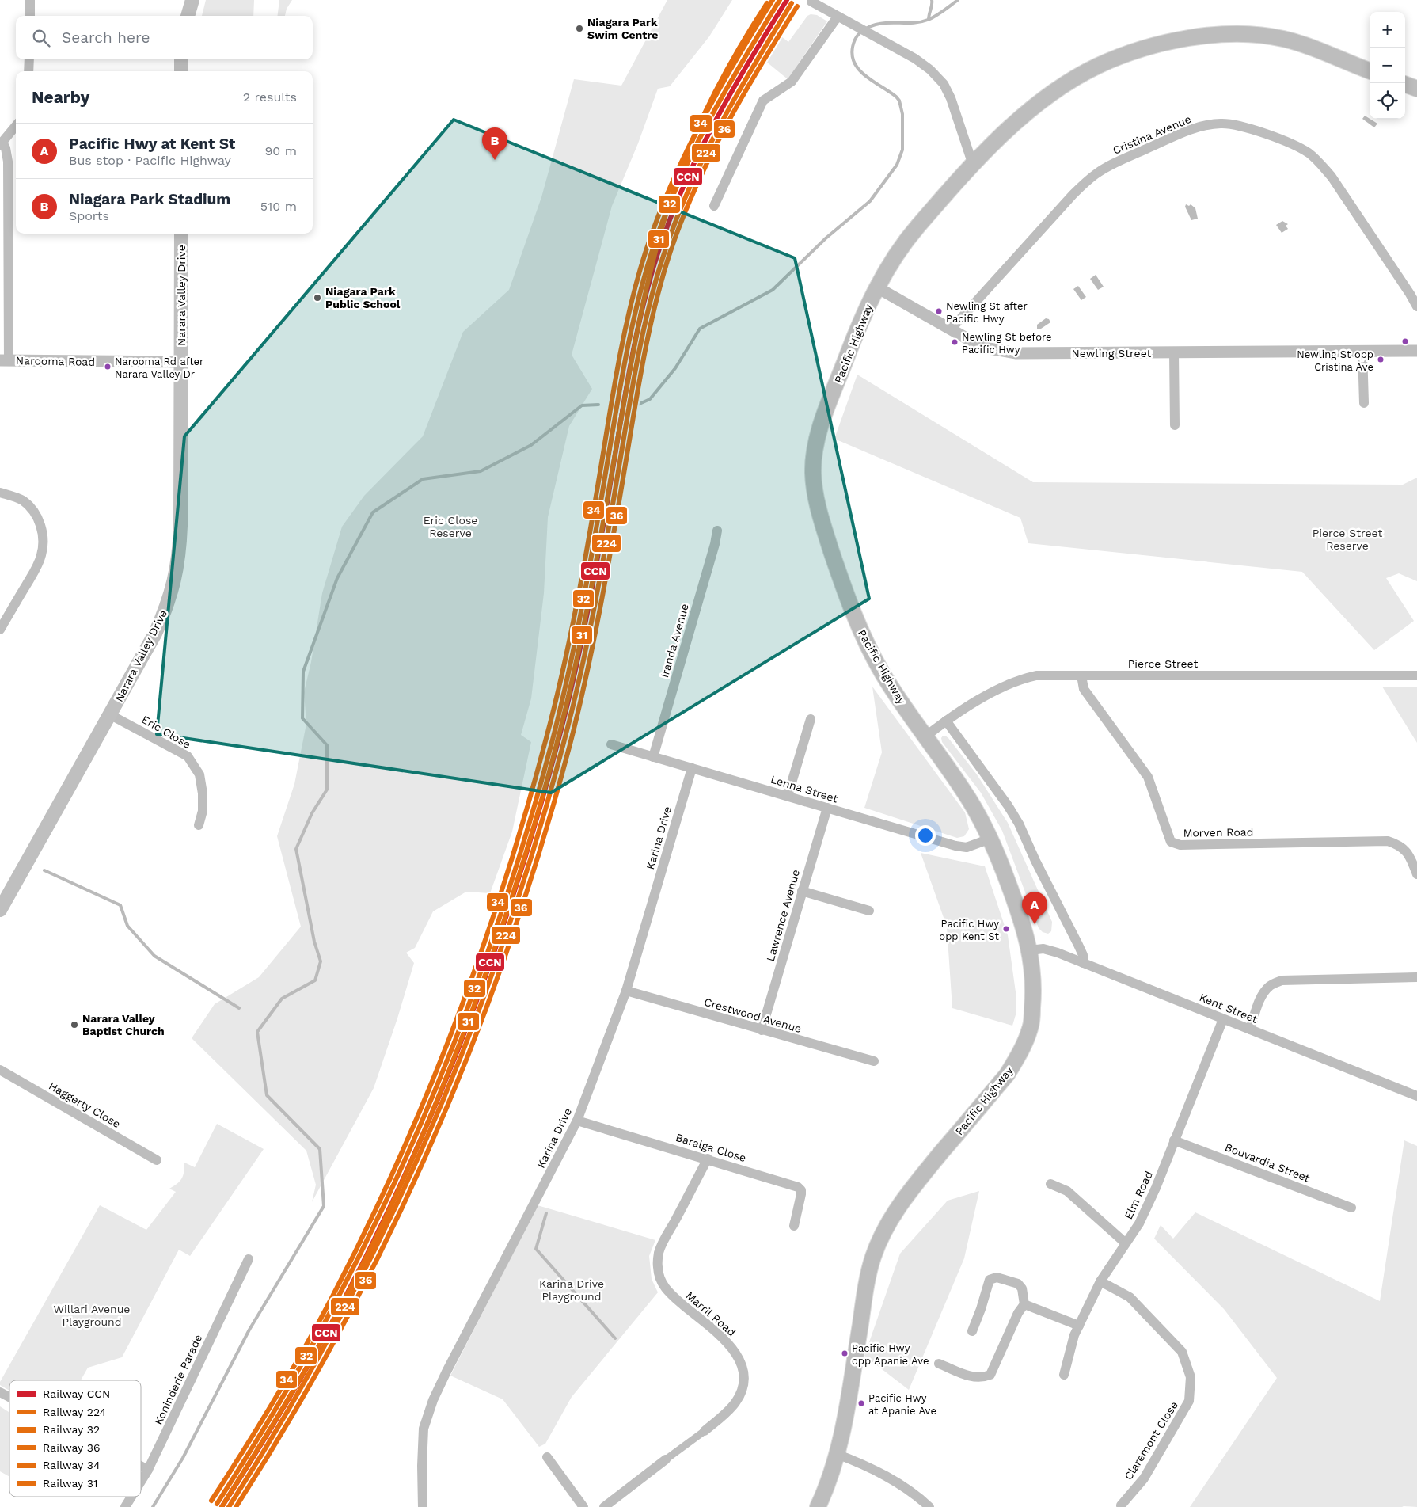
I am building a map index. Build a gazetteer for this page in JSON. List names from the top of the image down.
{
  "streets": {
    "main road": ["Narara Valley Drive", "Pacific Highway"],
    "street": [
      "Cristina Avenue",
      "Newling Street",
      "Narooma Road",
      "Iranda Avenue",
      "Pierce Street",
      "Eric Close",
      "Lenna Street",
      "Morven Road",
      "Karina Drive",
      "Lawrence Avenue",
      "Kent Street",
      "Crestwood Avenue",
      "Haggerty Close",
      "Baralga Close",
      "Bouvardia Street",
      "Elm Road",
      "Marril Road",
      "Koninderie Parade",
      "Claremont Close"
    ]
  },
  "crossings": [
    ["Cristina Avenue", "Newling Street"],
    ["Narara Valley Drive", "Narooma Road"],
    ["Narara Valley Drive", "Eric Close"],
    ["Pacific Highway", "Newling Street"],
    ["Pacific Highway", "Pierce Street"],
    ["Pacific Highway", "Lenna Street"],
    ["Pacific Highway", "Kent Street"],
    ["Iranda Avenue", "Lenna Street"],
    ["Pierce Street", "Morven Road"],
    ["Lenna Street", "Karina Drive"],
    ["Lenna Street", "Lawrence Avenue"],
    ["Karina Drive", "Crestwood Avenue"],
    ["Karina Drive", "Baralga Close"],
    ["Lawrence Avenue", "Crestwood Avenue"],
    ["Kent Street", "Elm Road"],
    ["Baralga Close", "Marril Road"],
    ["Bouvardia Street", "Elm Road"],
    ["Elm Road", "Claremont Close"]
  ],
  "parks": [
    "Eric Close Reserve",
    "Pierce Street Reserve",
    "Karina Drive Playground",
    "Willari Avenue Playground"
  ],
  "places": [
    "Niagara Park Swim Centre",
    "Niagara Park Public School",
    "Newling St after Pacific Hwy",
    "Newling St before Pacific Hwy",
    "Newling St opp Cristina Ave",
    "Narooma Rd after Narara Valley Dr",
    "Pacific Hwy opp Kent St",
    "Narara Valley Baptist Church",
    "Pacific Hwy opp Apanie Ave",
    "Pacific Hwy at Apanie Ave"
  ],
  "lines": [
    "rail line CCN",
    "rail line 32",
    "rail line 34",
    "rail line 224",
    "rail line 31",
    "rail line 36"
  ],
  "legend": [
    "Railway CCN",
    "Railway 224",
    "Railway 32",
    "Railway 36",
    "Railway 34",
    "Railway 31"
  ],
  "page": {
    "map_buttons": ["+", "−"],
    "search": "Search here",
    "heading": ["Nearby", "2 results"],
    "list": [
      {
        "mark": "A",
        "name": "Pacific Hwy at Kent St",
        "note": "Bus stop · Pacific Highway",
        "value": "90 m"
      },
      {
        "mark": "B",
        "name": "Niagara Park Stadium",
        "note": "Sports",
        "value": "510 m"
      }
    ],
    "pins": ["B", "A"]
  }
}
